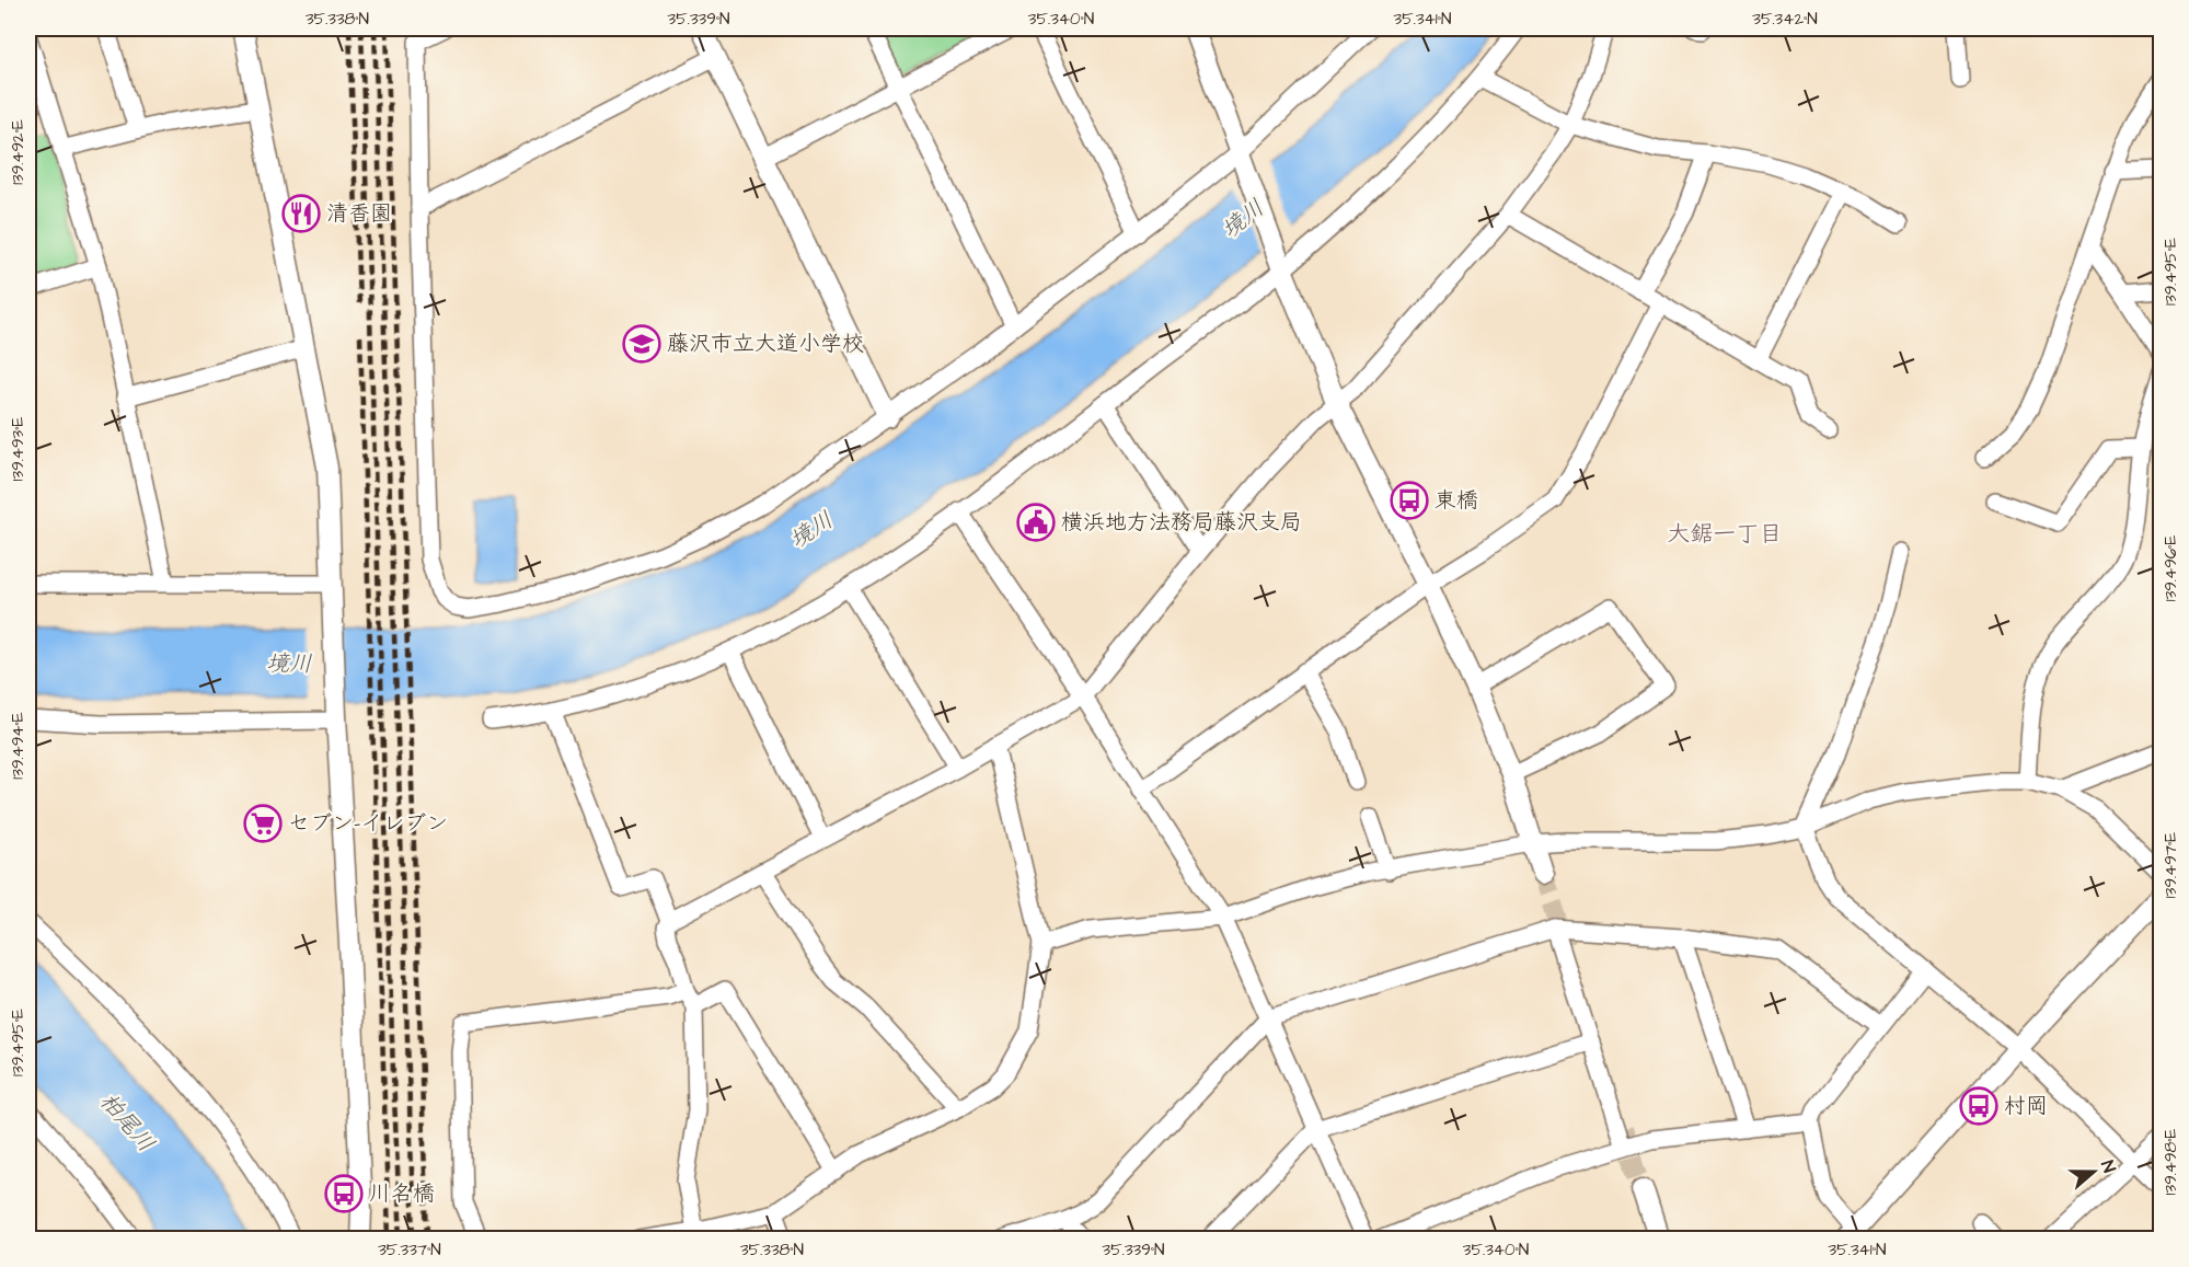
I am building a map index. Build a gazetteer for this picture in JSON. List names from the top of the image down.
{
  "districts": ["大鋸一丁目"],
  "water": ["境川", "柏尾川"],
  "places": {
    "restaurant": ["清香園"],
    "school or university": ["藤沢市立大道小学校"],
    "bus stop": ["東橋", "村岡", "川名橋"],
    "public building": ["横浜地方法務局藤沢支局"],
    "supermarket": ["セブン-イレブン"]
  },
  "north": "right",
  "coordinates": [
    "35.338°N",
    "35.339°N",
    "35.340°N",
    "35.341°N",
    "35.342°N",
    "139.492°E",
    "139.495°E",
    "139.493°E",
    "139.496°E",
    "139.494°E",
    "139.497°E",
    "139.498°E",
    "35.337°N"
  ]
}
